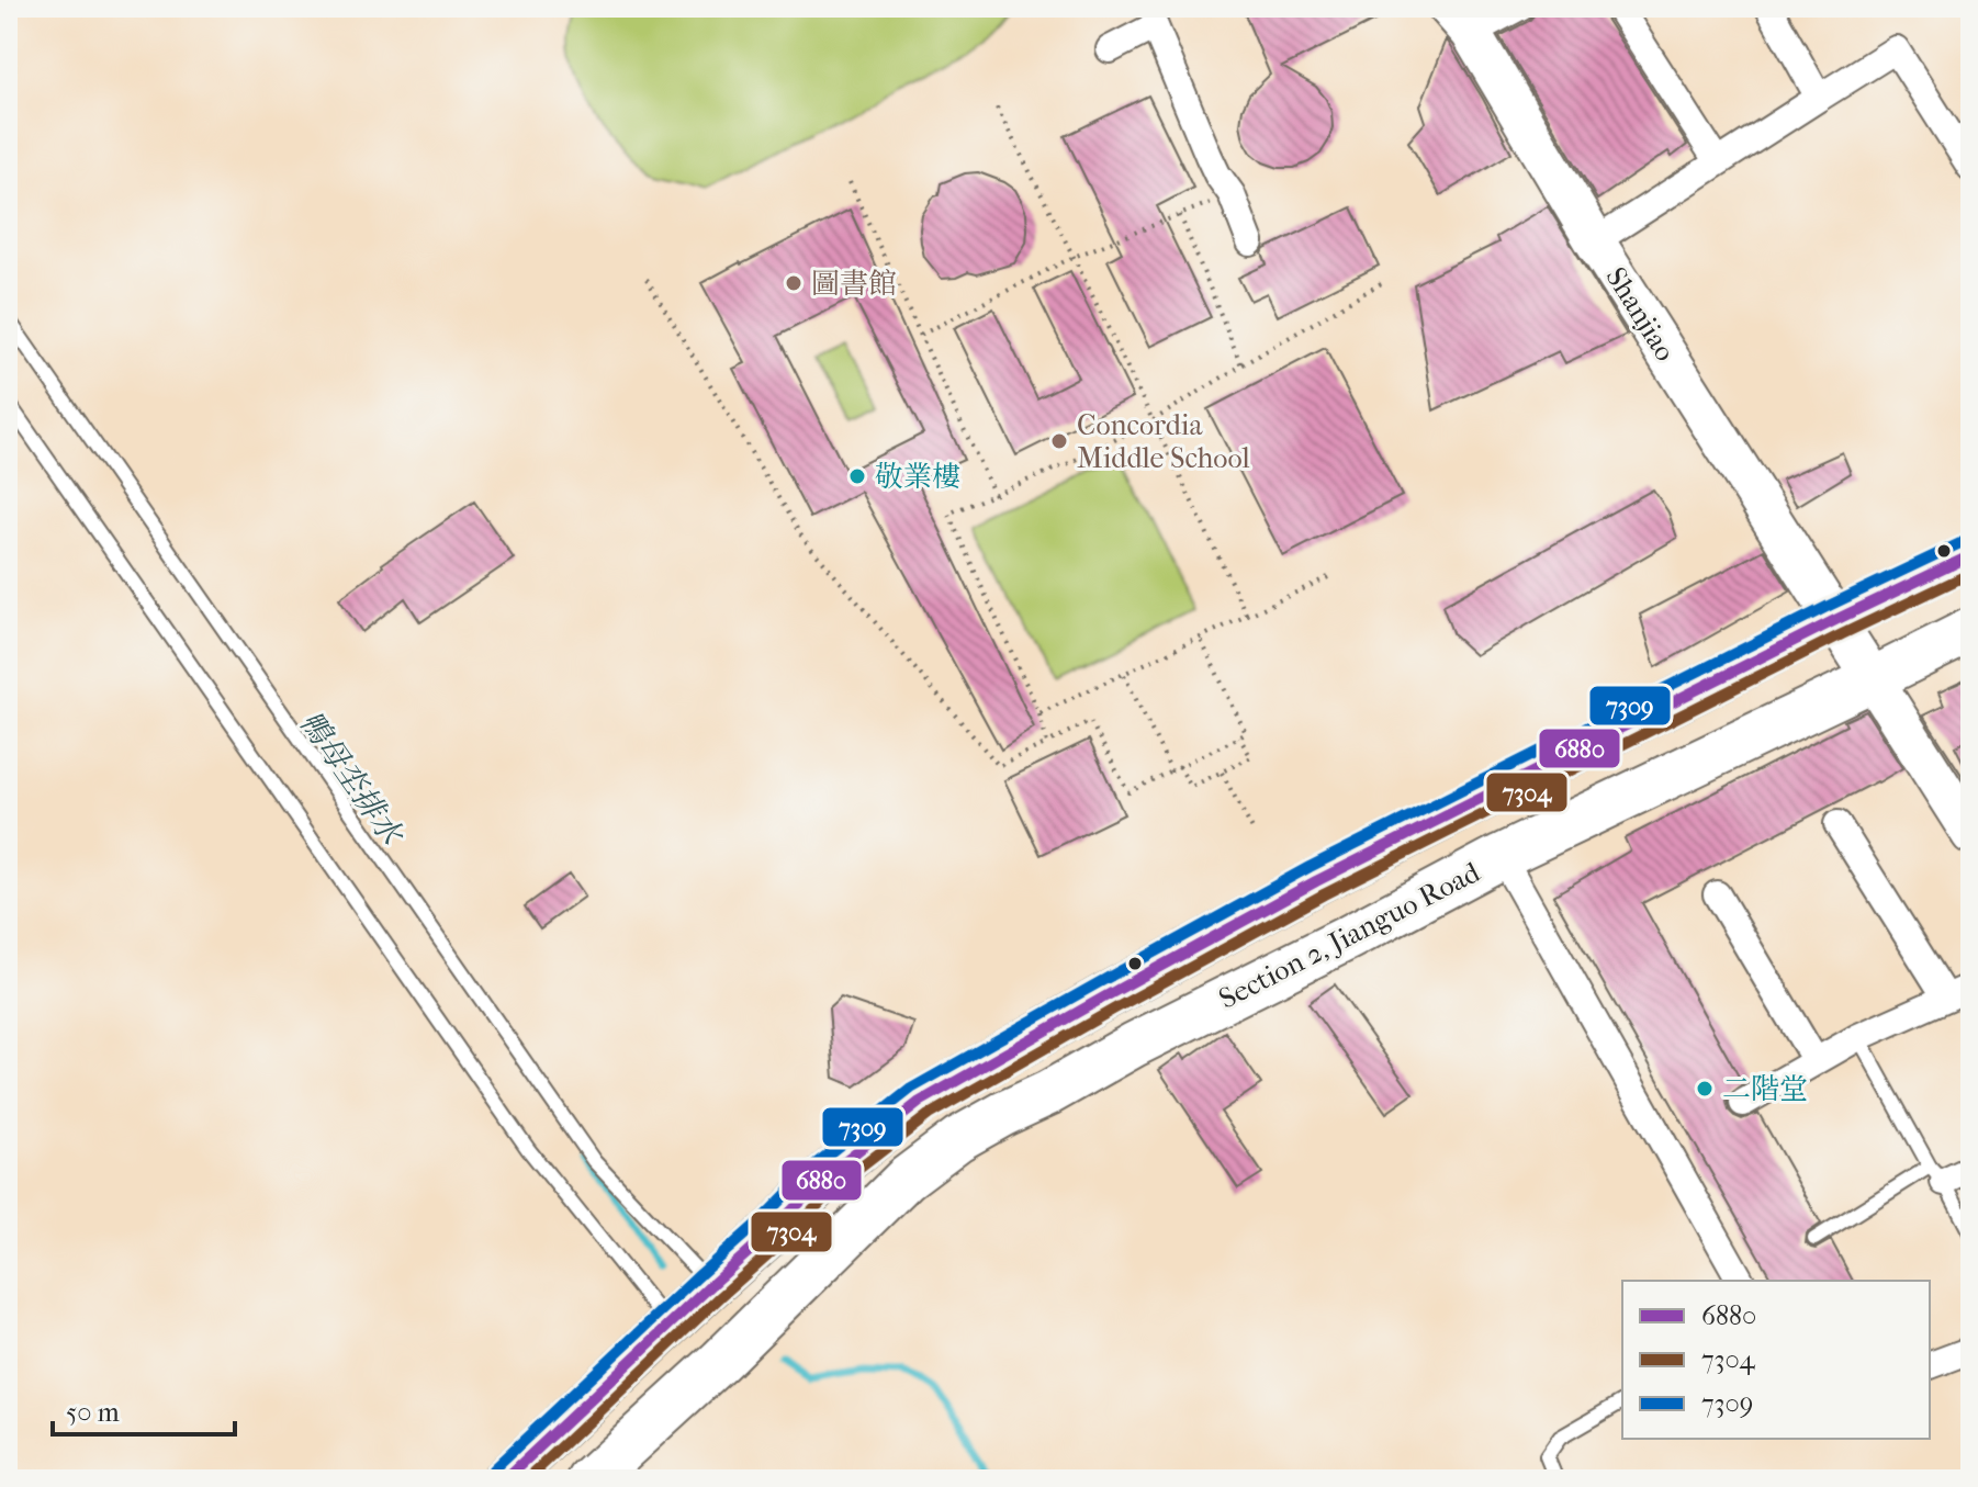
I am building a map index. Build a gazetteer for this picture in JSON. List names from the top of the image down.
{
  "streets": {
    "main road": ["Section 2, Jianguo Road"],
    "street": ["Shanjiao"]
  },
  "crossings": [
    ["Shanjiao", "Section 2, Jianguo Road"]
  ],
  "water": ["鴨母坔排水"],
  "places": [
    "圖書館",
    "Concordia Middle School",
    "敬業樓",
    "二階堂"
  ],
  "lines": ["transit line 7309", "transit line 6880", "transit line 7304"],
  "legend": ["6880", "7304", "7309"],
  "scale_bar": "50 m"
}
